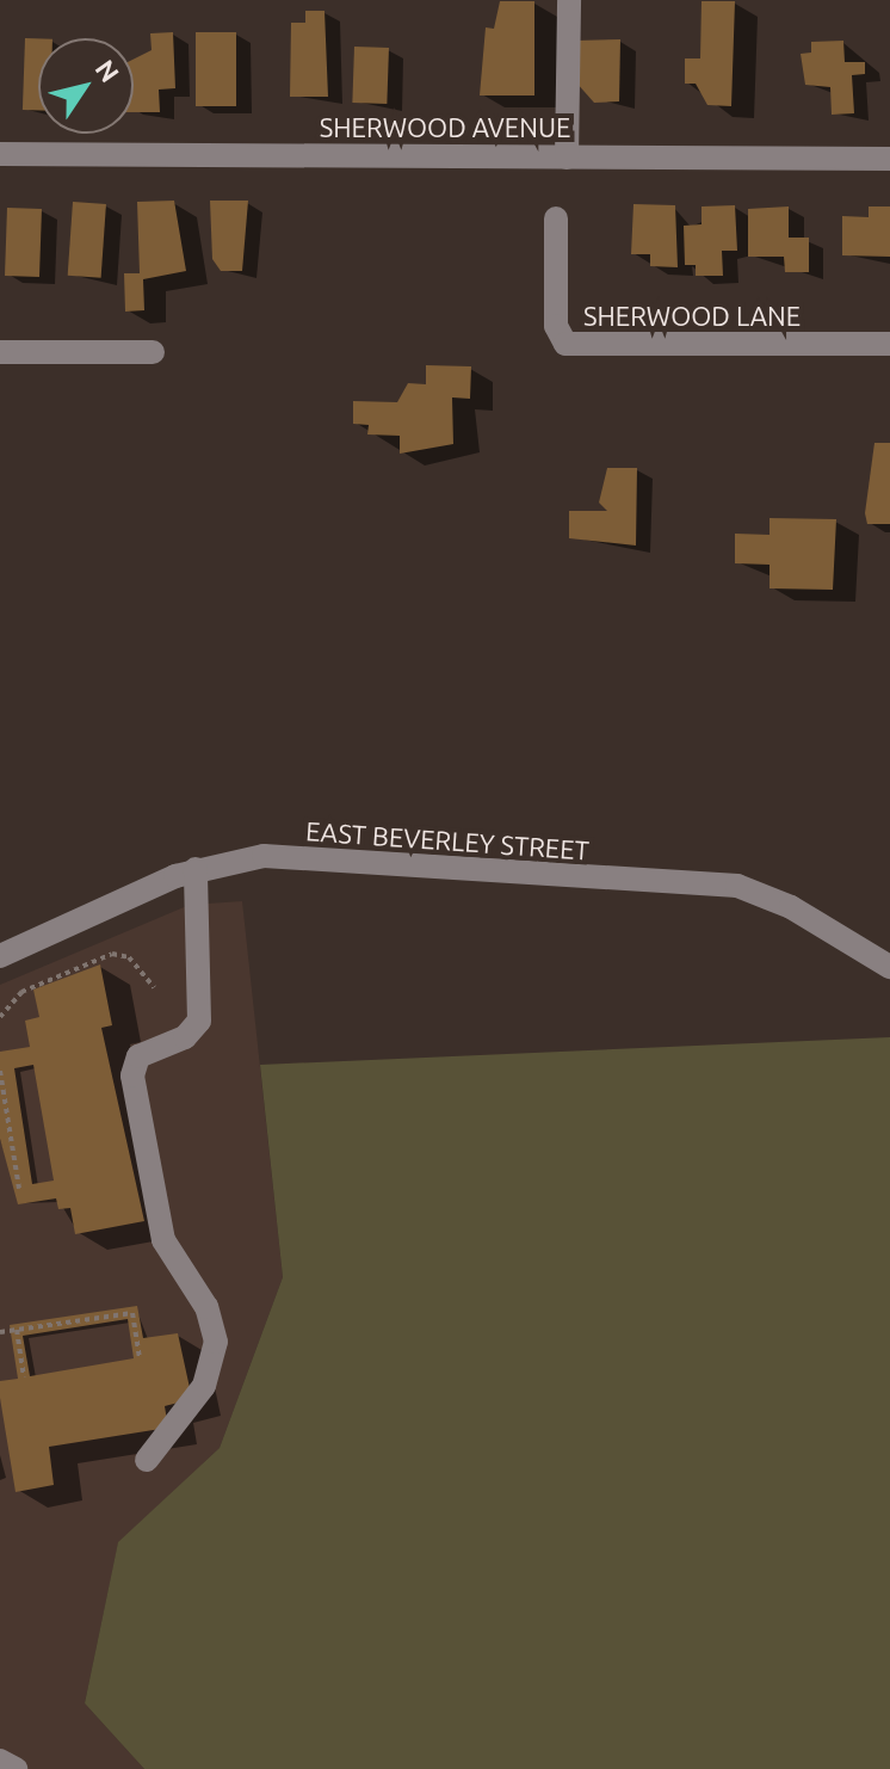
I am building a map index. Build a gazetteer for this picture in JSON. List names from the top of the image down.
{
  "streets": {
    "street": ["SHERWOOD AVENUE", "SHERWOOD LANE", "EAST BEVERLEY STREET"]
  },
  "north": "top right"
}
